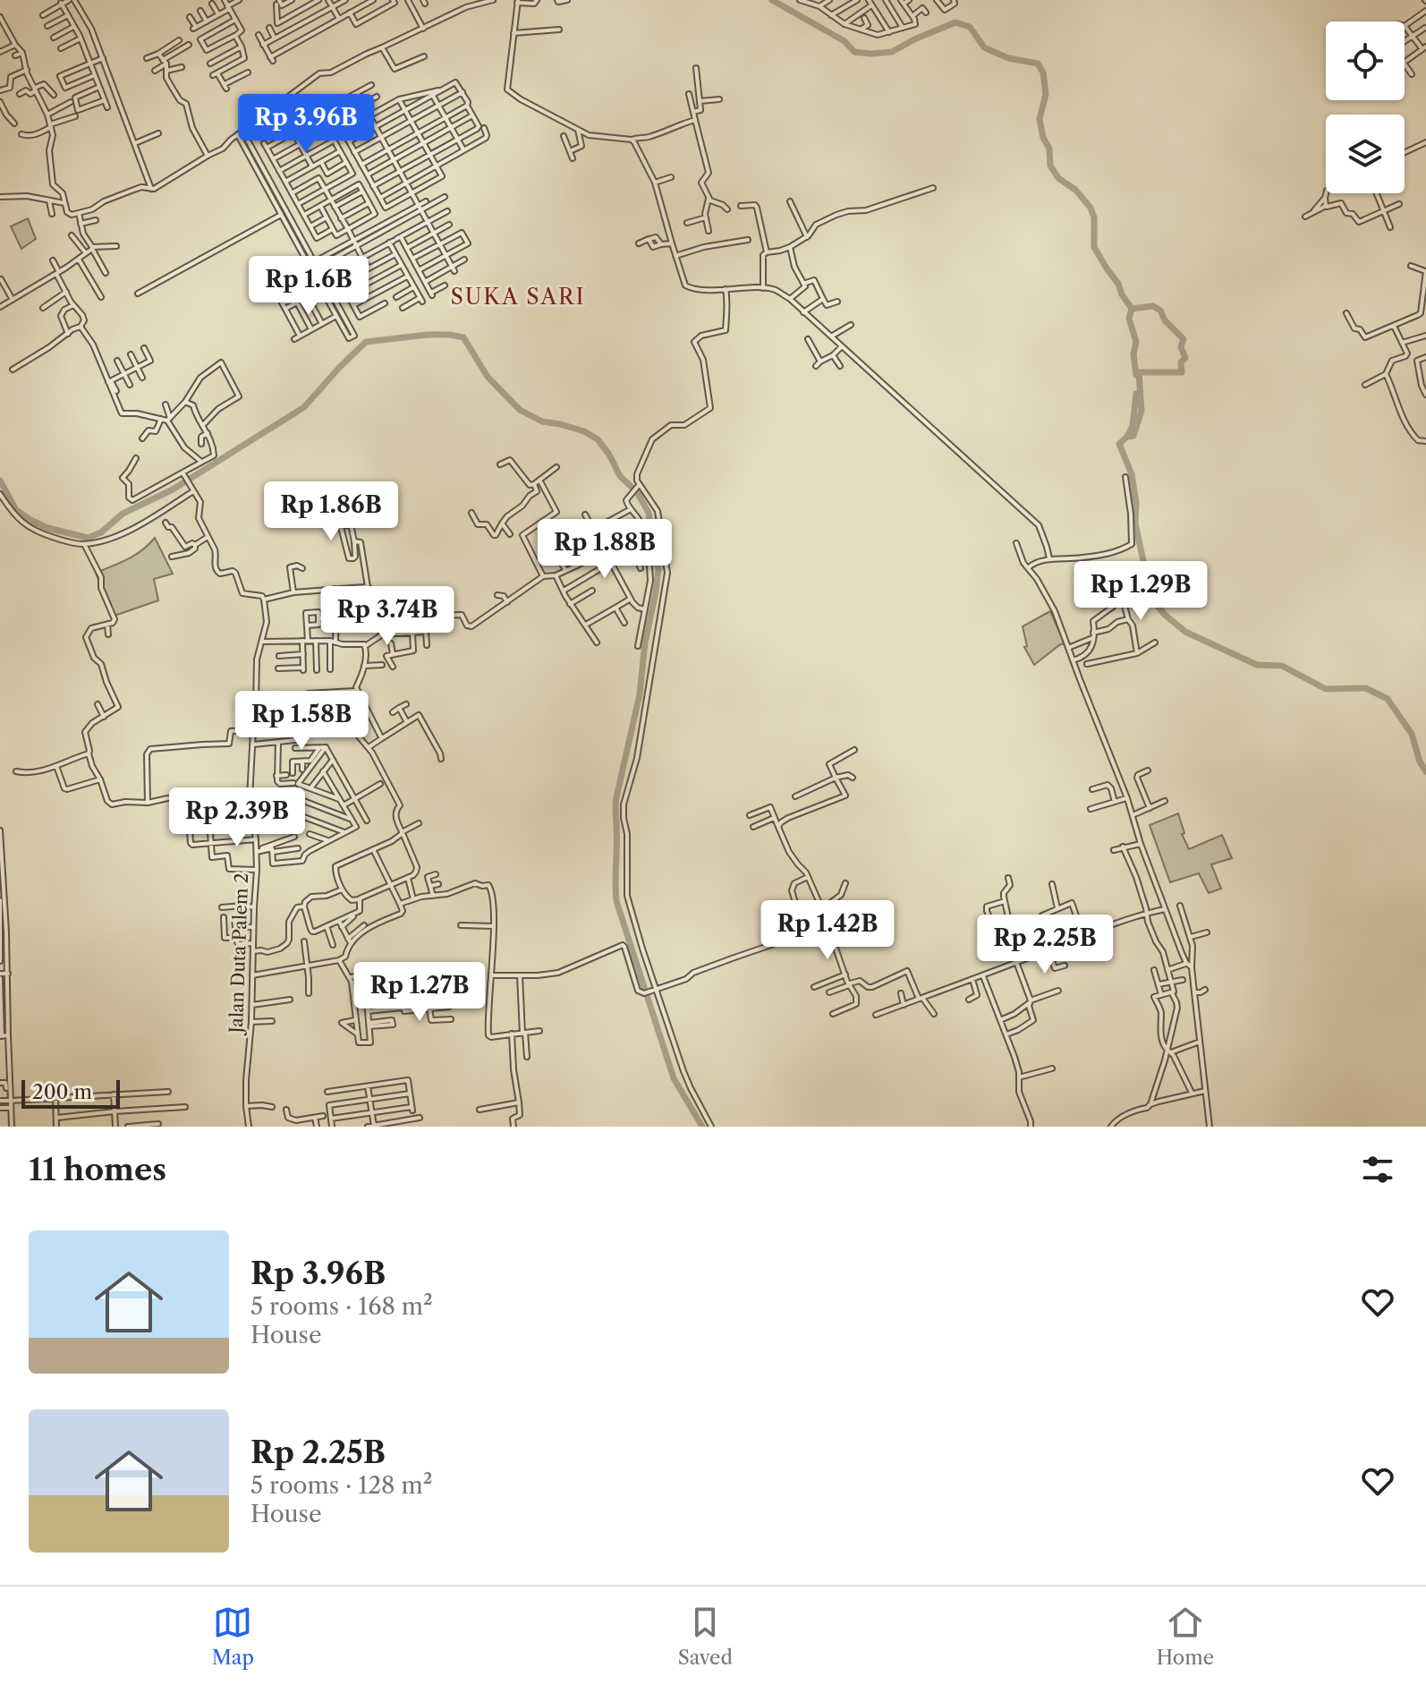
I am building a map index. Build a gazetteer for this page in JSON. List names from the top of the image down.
{
  "streets": {
    "street": ["Jalan Duta Palem 2"]
  },
  "districts": ["SUKA SARI"],
  "scale_bar": "200 m",
  "page": {
    "price": [
      "Rp 3.96B",
      "Rp 1.6B",
      "Rp 1.86B",
      "Rp 1.88B",
      "Rp 1.29B",
      "Rp 3.74B",
      "Rp 1.58B",
      "Rp 2.39B",
      "Rp 1.42B",
      "Rp 2.25B",
      "Rp 1.27B"
    ],
    "scale": "200 m",
    "heading": "11 homes",
    "list": [
      {
        "name": "Rp 3.96B",
        "note": "5 rooms · 168 m² · House"
      },
      {
        "name": "Rp 2.25B",
        "note": "5 rooms · 128 m² · House"
      }
    ],
    "tabs": ["Map", "Saved", "Home"]
  }
}
